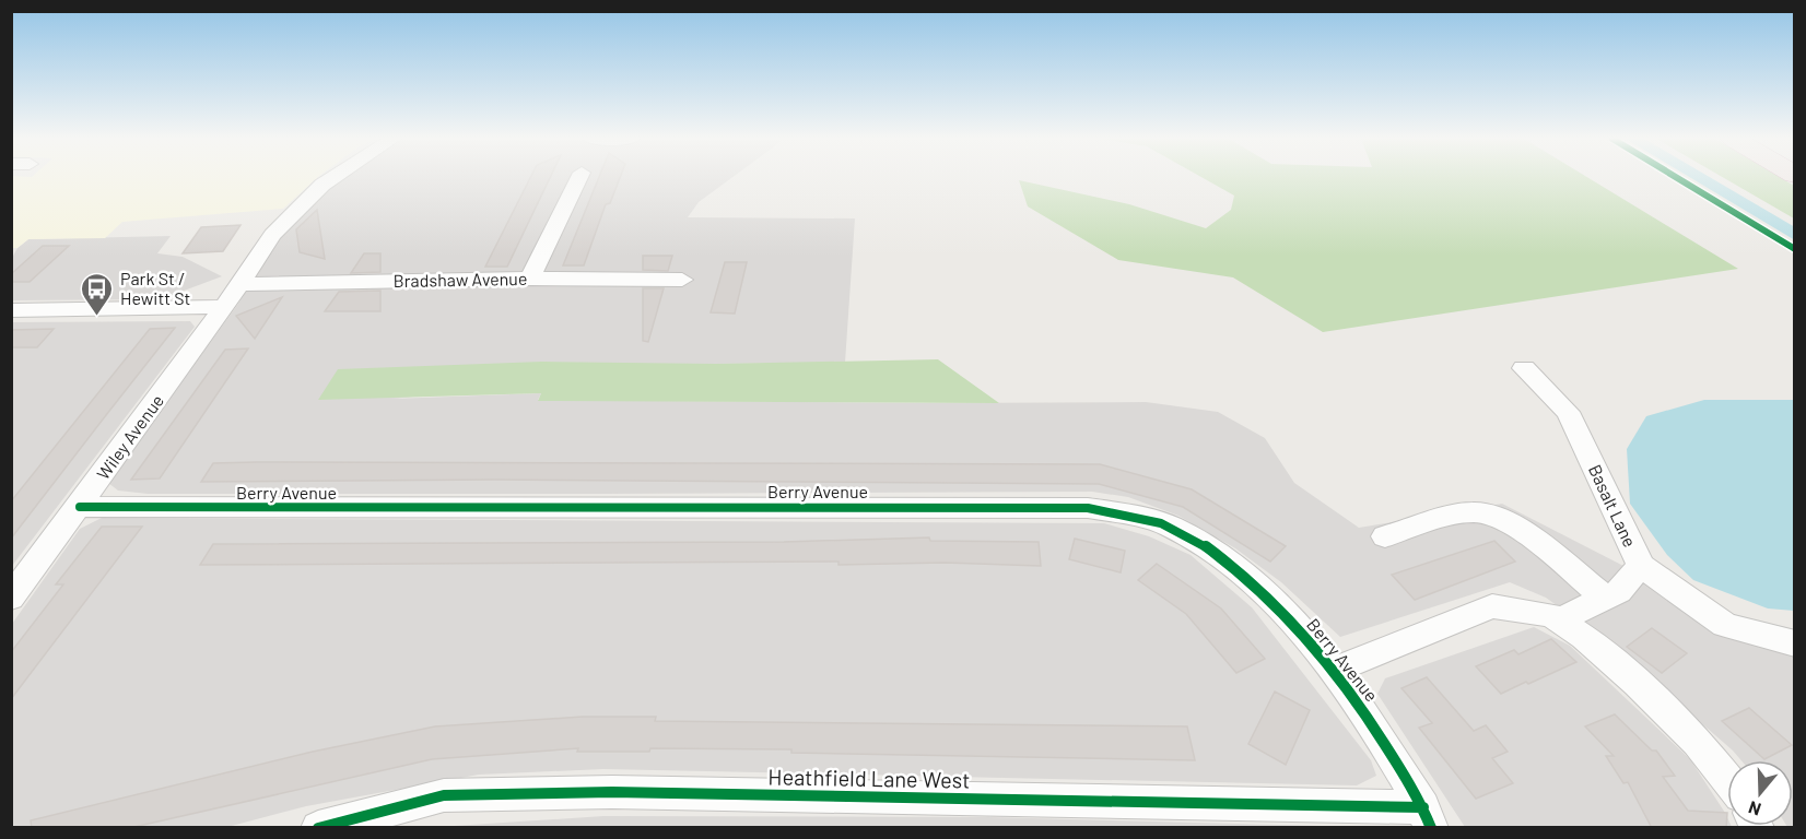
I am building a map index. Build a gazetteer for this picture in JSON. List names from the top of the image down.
{
  "streets": {
    "street": [
      "Bradshaw Avenue",
      "Wiley Avenue",
      "Berry Avenue",
      "Basalt Lane",
      "Heathfield Lane West"
    ]
  },
  "crossings": [
    ["Bradshaw Avenue", "Wiley Avenue"],
    ["Wiley Avenue", "Berry Avenue"],
    ["Berry Avenue", "Heathfield Lane West"]
  ],
  "places": {
    "bus stop": ["Park St / Hewitt St"]
  },
  "north": "bottom"
}
